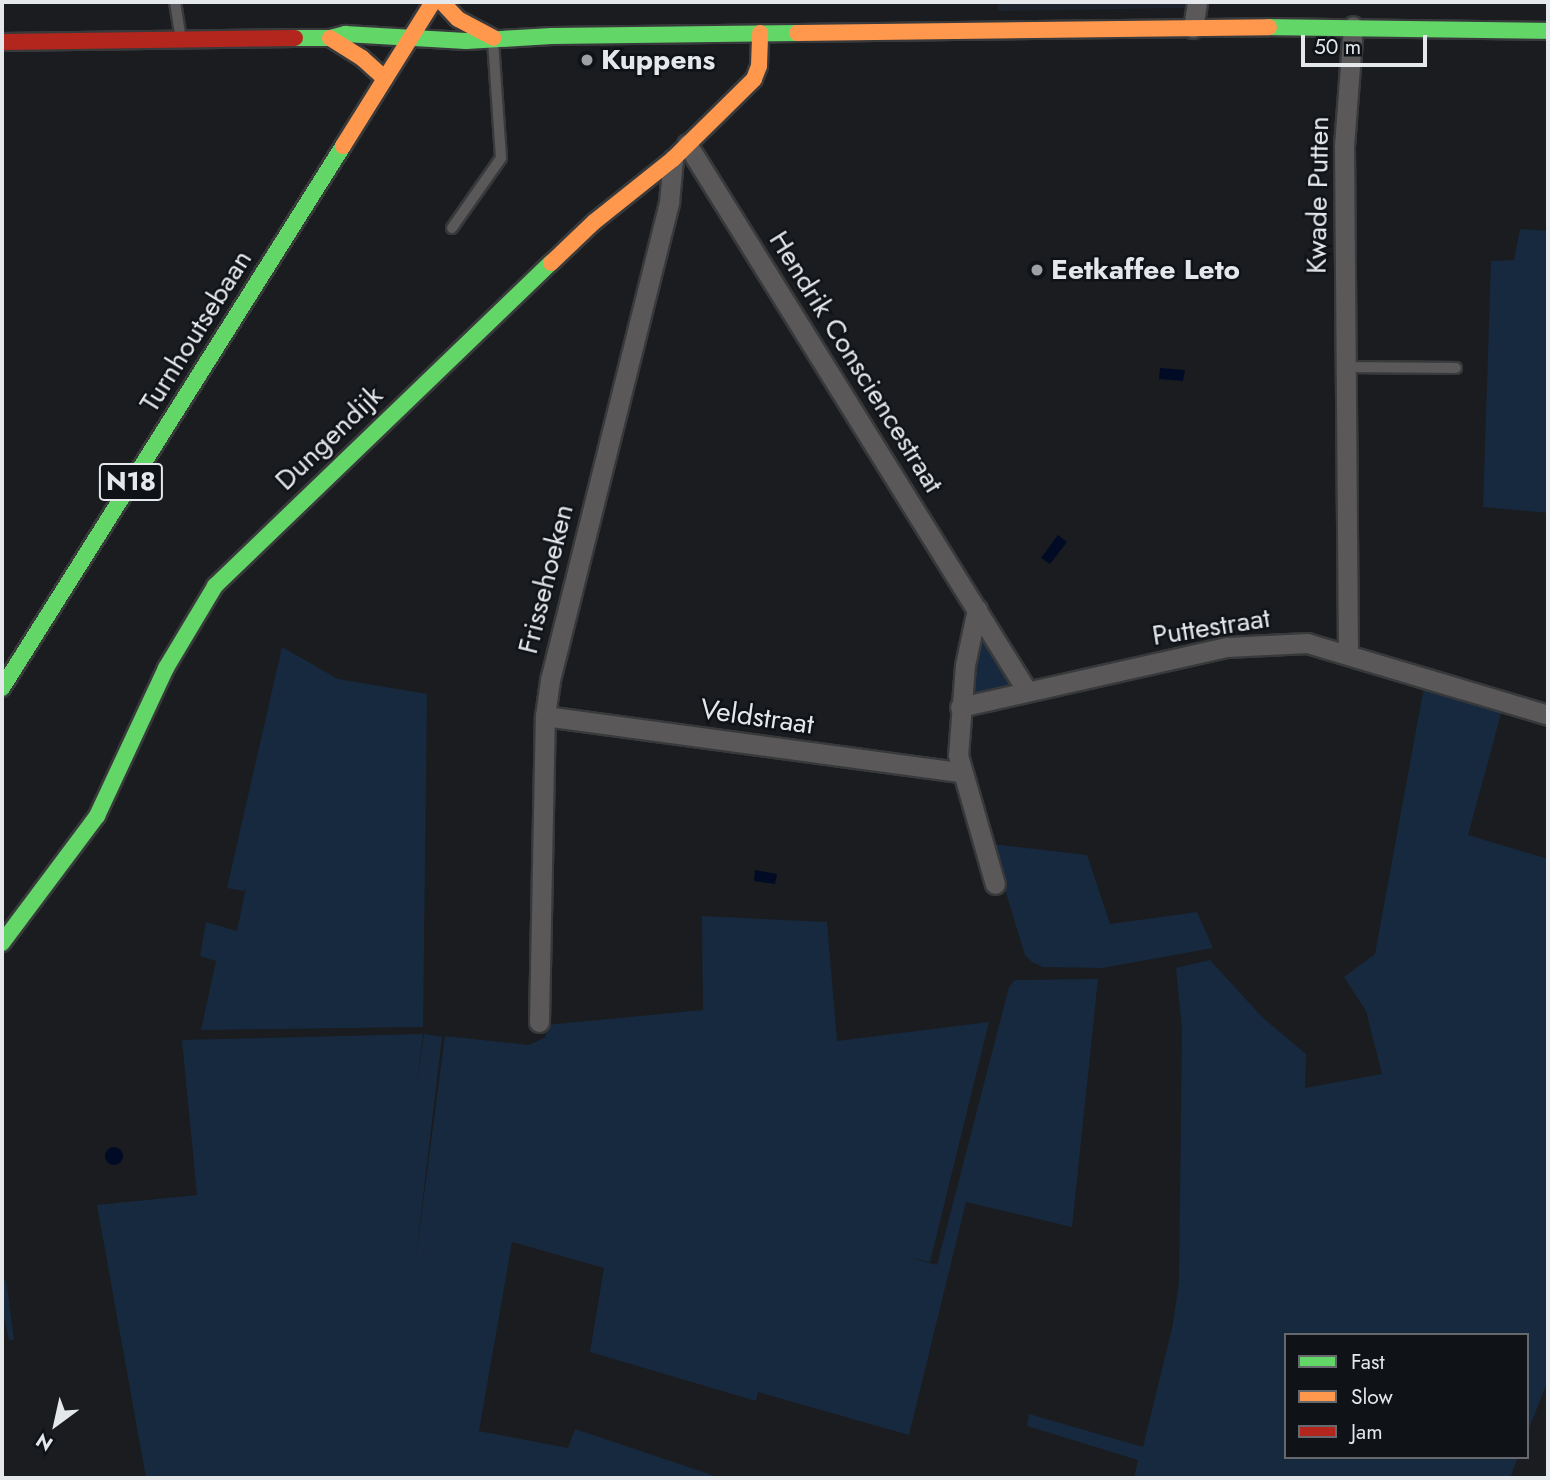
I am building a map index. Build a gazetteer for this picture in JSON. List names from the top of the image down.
{
  "streets": {
    "street": [
      "Kwade Putten",
      "Turnhoutsebaan",
      "Hendrik Consciencestraat",
      "Dungendijk",
      "N18",
      "Frissehoeken",
      "Puttestraat",
      "Veldstraat"
    ]
  },
  "crossings": [
    ["Kwade Putten", "Puttestraat"],
    ["Hendrik Consciencestraat", "Dungendijk"],
    ["Hendrik Consciencestraat", "Puttestraat"],
    ["Dungendijk", "Frissehoeken"],
    ["Frissehoeken", "Veldstraat"]
  ],
  "places": ["Kuppens", "Eetkaffee Leto"],
  "legend": ["Fast", "Slow", "Jam"],
  "scale_bar": "50 m",
  "north": "bottom left"
}
